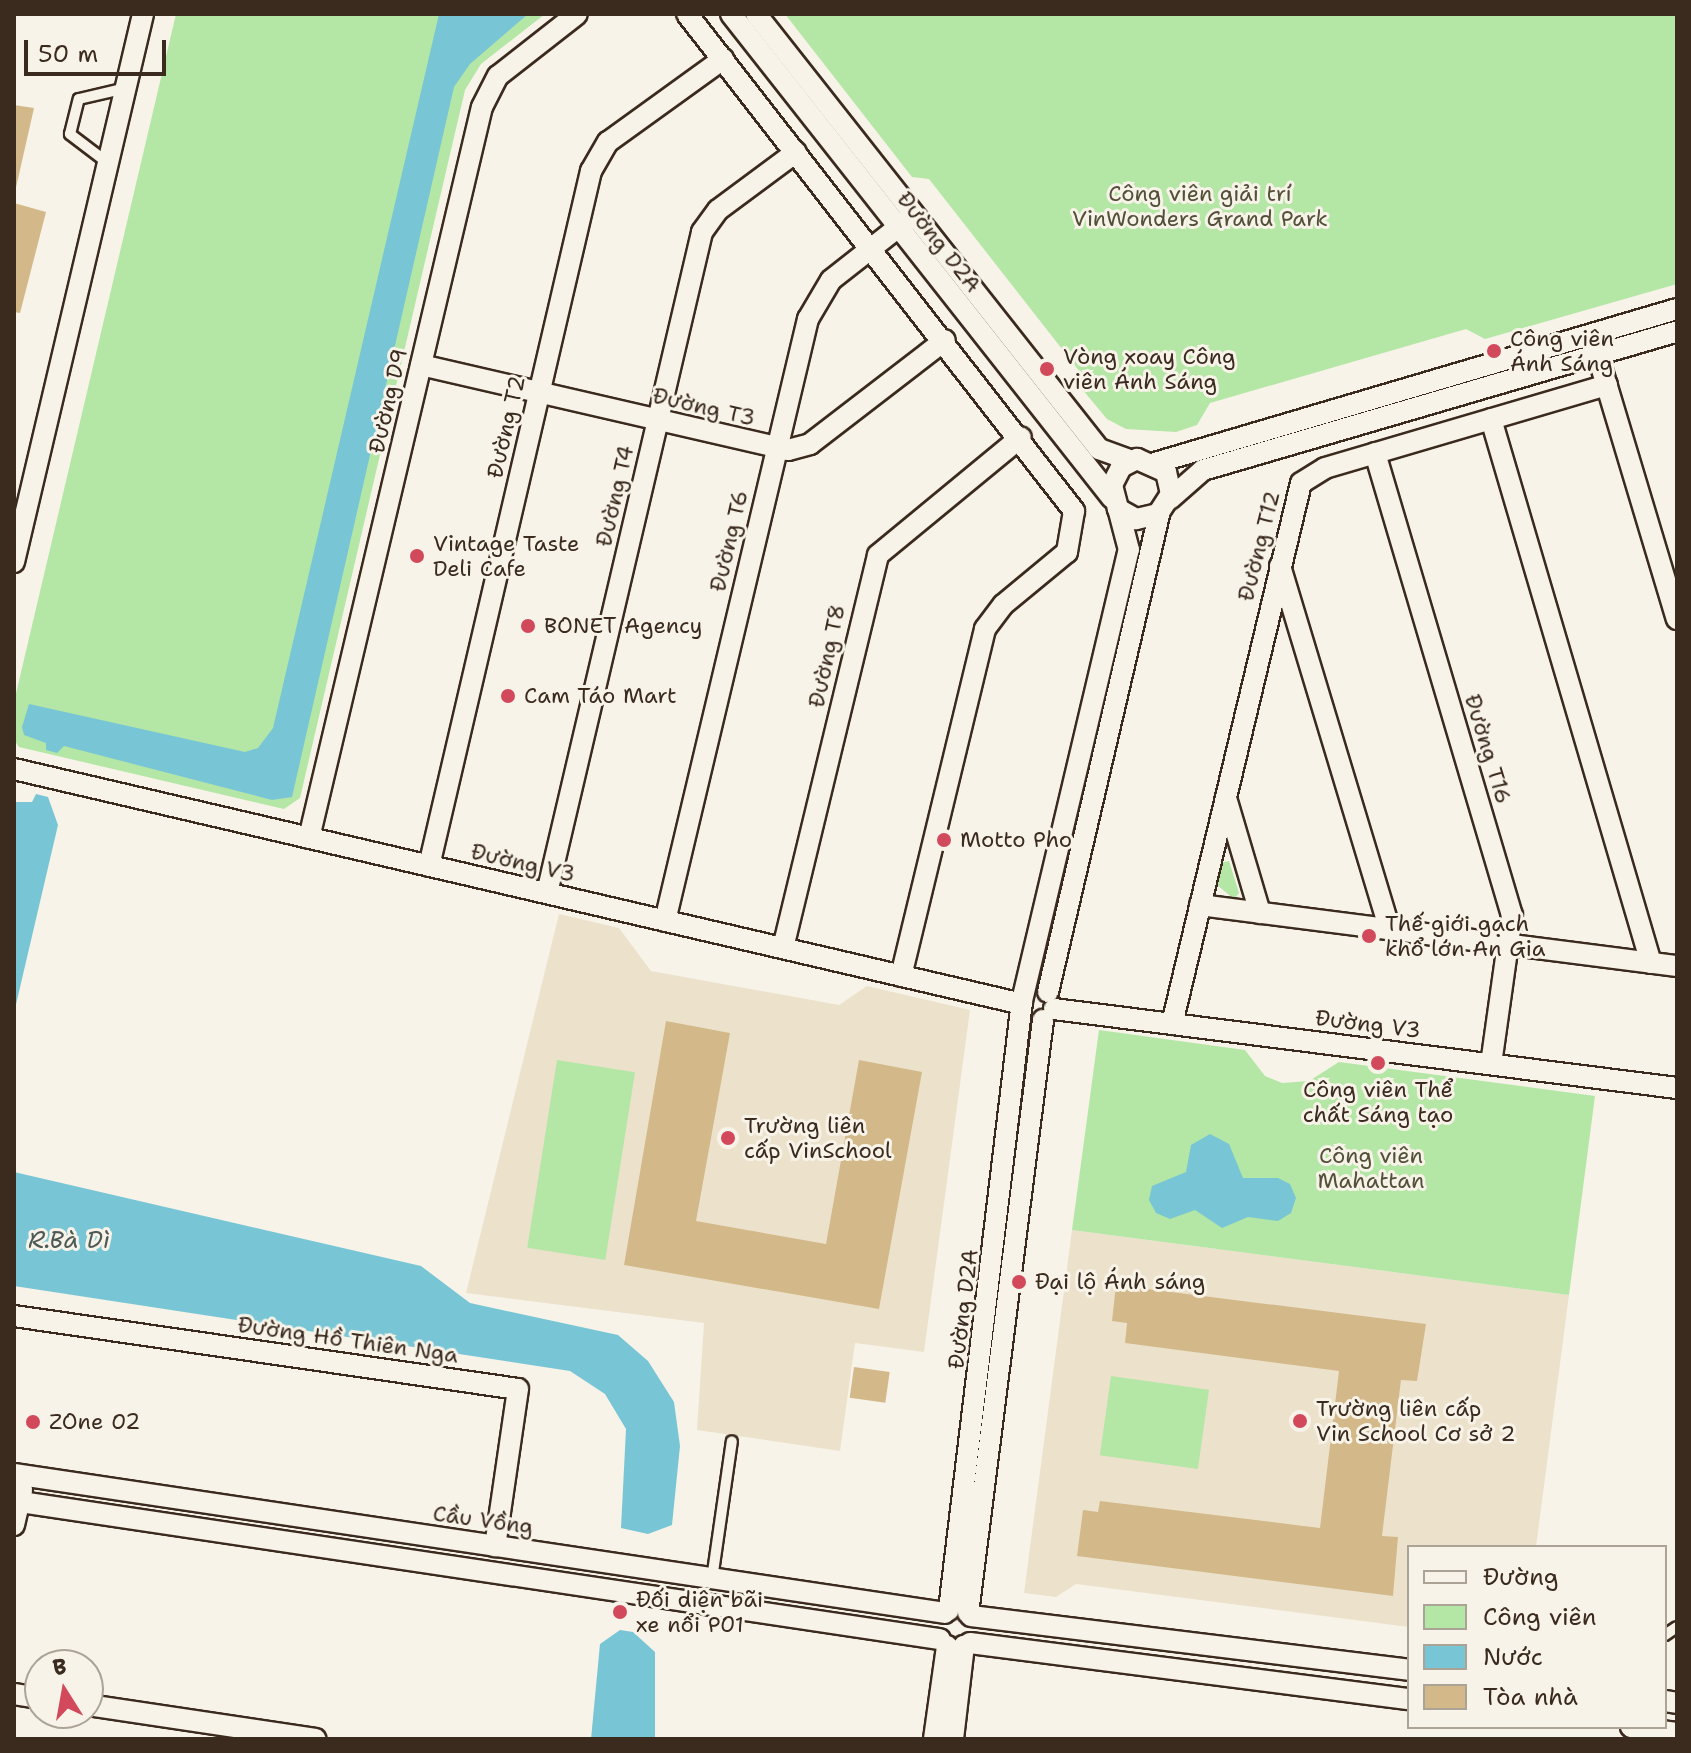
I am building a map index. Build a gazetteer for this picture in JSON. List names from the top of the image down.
{
  "streets": {
    "street": [
      "Đường D2A",
      "Đường D9",
      "Đường T3",
      "Đường T2",
      "Đường T4",
      "Đường T6",
      "Đường T12",
      "Đường T8",
      "Đường T16",
      "Đường V3",
      "Đường Hồ Thiên Nga",
      "Cầu Vồng"
    ]
  },
  "crossings": [
    ["Đường D2A", "Đường T6"],
    ["Đường D2A", "Đường V3"],
    ["Đường D2A", "Cầu Vồng"],
    ["Đường D9", "Đường T3"],
    ["Đường D9", "Đường V3"],
    ["Đường T3", "Đường T2"],
    ["Đường T3", "Đường T4"],
    ["Đường T3", "Đường T6"],
    ["Đường T2", "Đường V3"],
    ["Đường T4", "Đường V3"],
    ["Đường T6", "Đường V3"],
    ["Đường T12", "Đường T16"],
    ["Đường T12", "Đường V3"],
    ["Đường T8", "Đường V3"],
    ["Đường T16", "Đường V3"],
    ["Đường Hồ Thiên Nga", "Cầu Vồng"]
  ],
  "water": ["R.Bà Dì"],
  "parks": ["Công viên giải trí VinWonders Grand Park", "Công viên Mahattan"],
  "places": [
    "Công viên Ánh Sáng",
    "Vòng xoay Công viên Ánh Sáng",
    "Vintage Taste Deli Cafe",
    "BONET Agency",
    "Cam Táo Mart",
    "Motto Pho",
    "Thế giới gạch khổ lớn An Gia",
    "Công viên Thể chất Sáng tạo",
    "Trường liên cấp VinSchool",
    "Đại lộ Ánh sáng",
    "Trường liên cấp Vin School Cơ sở 2",
    "ZOne 02",
    "Đối diện bãi xe nổi P01"
  ],
  "legend": [
    "Đường",
    "Công viên",
    "Nước",
    "Tòa nhà"
  ],
  "scale_bar": "50 m",
  "north": "top"
}
